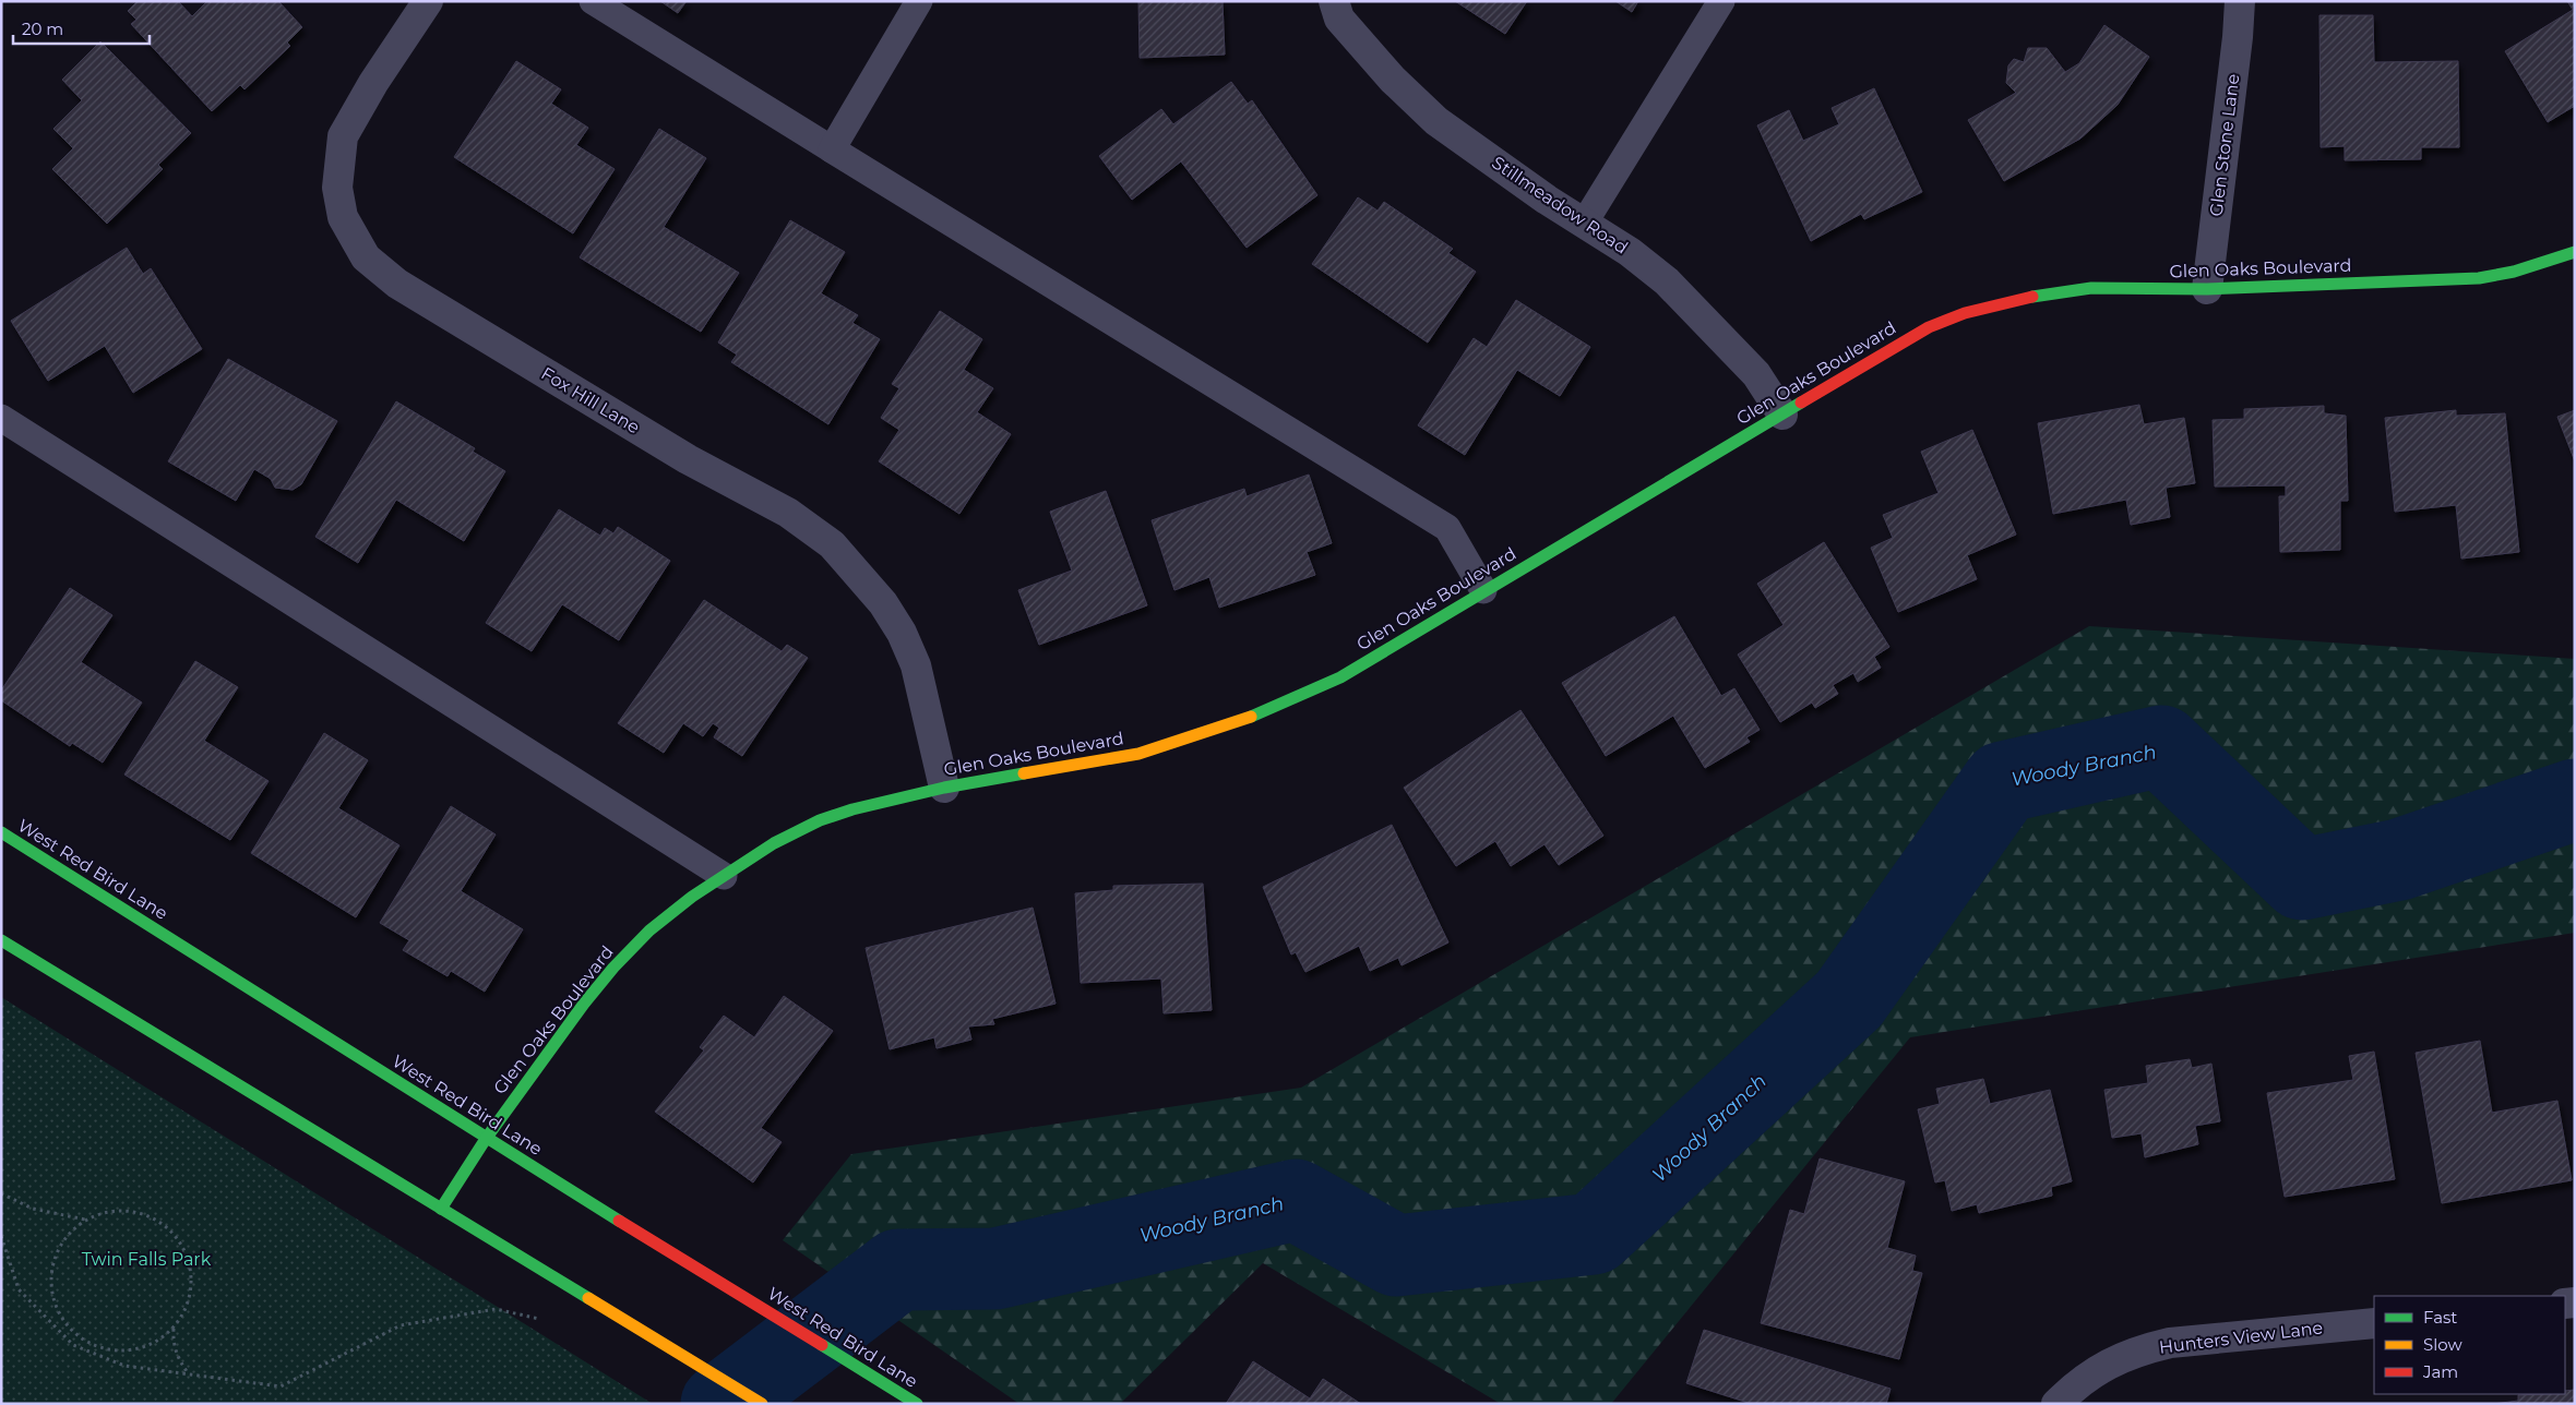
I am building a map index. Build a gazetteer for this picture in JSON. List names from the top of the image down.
{
  "streets": {
    "street": [
      "Glen Stone Lane",
      "Stillmeadow Road",
      "Glen Oaks Boulevard",
      "Fox Hill Lane",
      "West Red Bird Lane",
      "Hunters View Lane"
    ]
  },
  "crossings": [
    ["Glen Stone Lane", "Glen Oaks Boulevard"],
    ["Stillmeadow Road", "Glen Oaks Boulevard"],
    ["Glen Oaks Boulevard", "Fox Hill Lane"],
    ["Glen Oaks Boulevard", "West Red Bird Lane"]
  ],
  "water": ["Woody Branch"],
  "parks": ["Twin Falls Park"],
  "legend": ["Fast", "Slow", "Jam"],
  "scale_bar": "20 m"
}
